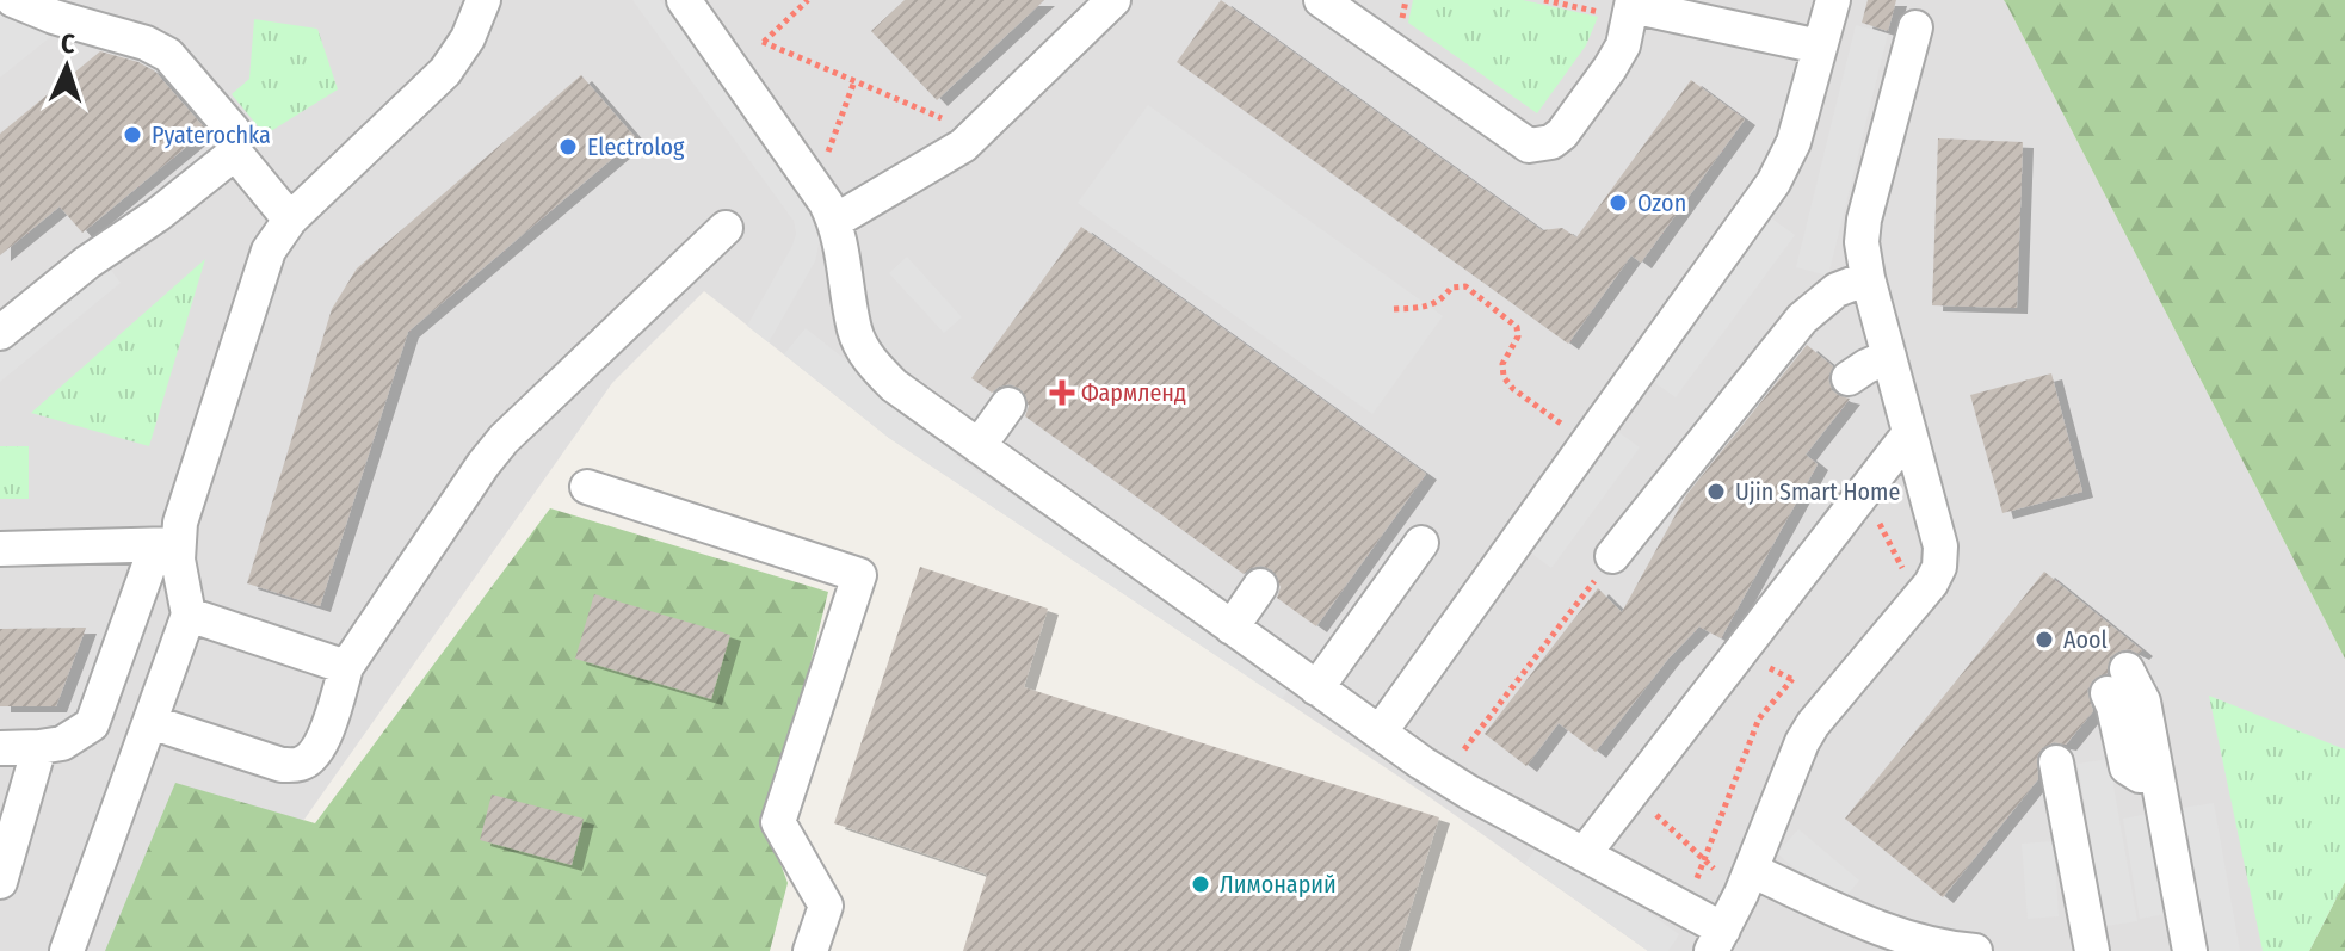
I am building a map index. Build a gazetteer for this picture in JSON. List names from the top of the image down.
{
  "places": {
    "other": [
      "Pyaterochka",
      "Electrolog",
      "Ozon",
      "Ujin Smart Home",
      "Aool",
      "Лимонарий"
    ],
    "health": ["Фармленд"]
  },
  "north": "top"
}
